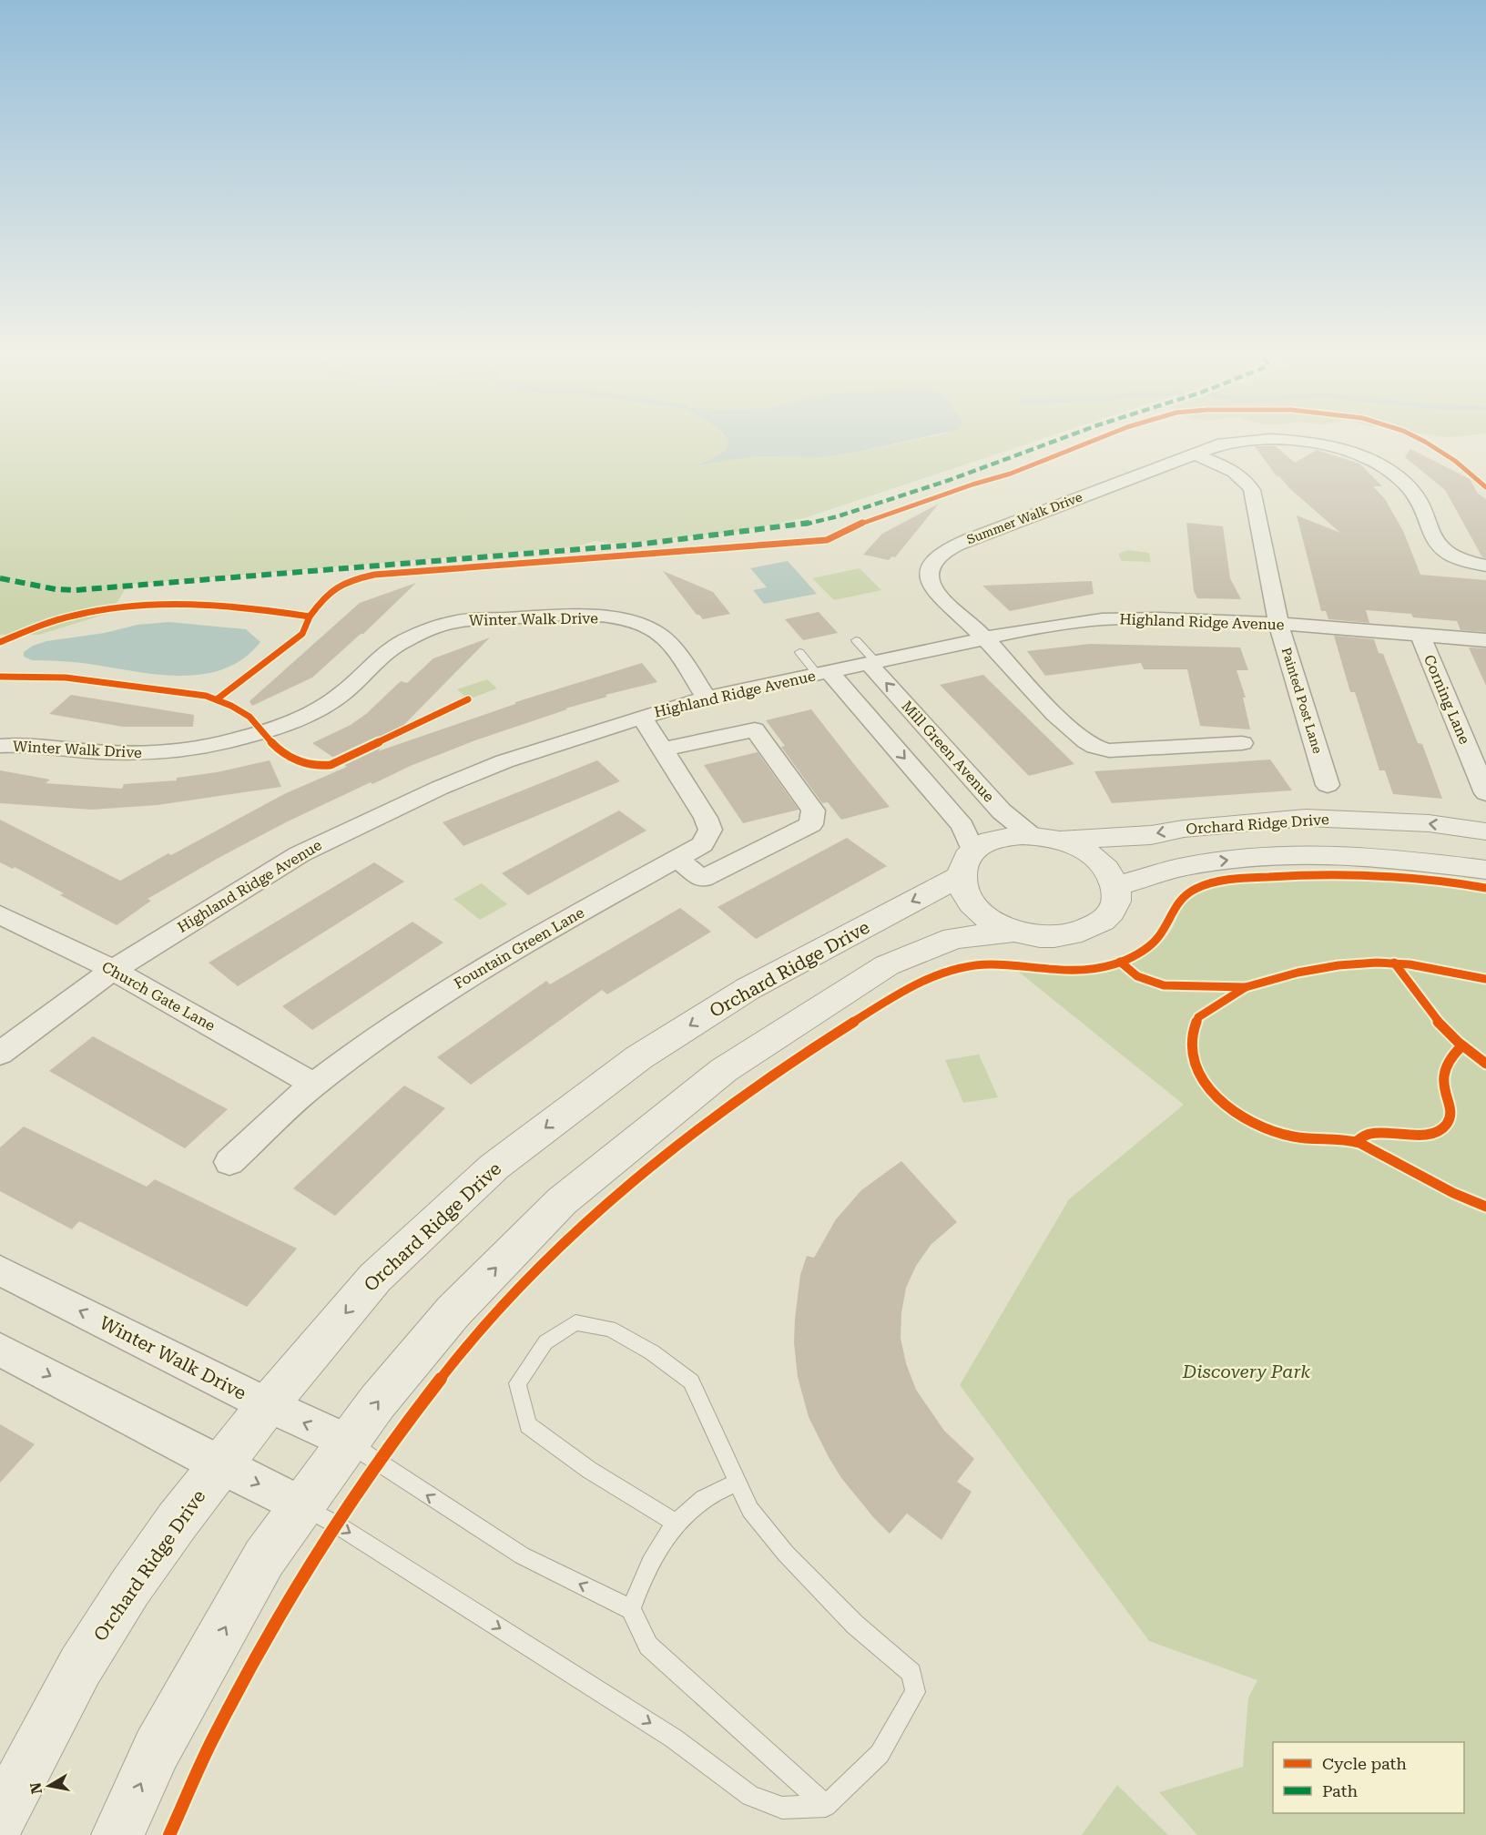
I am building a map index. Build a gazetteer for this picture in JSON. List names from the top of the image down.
{
  "streets": {
    "street": [
      "Summer Walk Drive",
      "Winter Walk Drive",
      "Highland Ridge Avenue",
      "Corning Lane",
      "Painted Post Lane",
      "Mill Green Avenue",
      "Orchard Ridge Drive",
      "Fountain Green Lane",
      "Church Gate Lane"
    ]
  },
  "crossings": [
    ["Summer Walk Drive", "Highland Ridge Avenue"],
    ["Summer Walk Drive", "Painted Post Lane"],
    ["Winter Walk Drive", "Highland Ridge Avenue"],
    ["Winter Walk Drive", "Orchard Ridge Drive"],
    ["Highland Ridge Avenue", "Corning Lane"],
    ["Highland Ridge Avenue", "Painted Post Lane"],
    ["Highland Ridge Avenue", "Mill Green Avenue"],
    ["Highland Ridge Avenue", "Fountain Green Lane"],
    ["Highland Ridge Avenue", "Church Gate Lane"],
    ["Mill Green Avenue", "Orchard Ridge Drive"],
    ["Fountain Green Lane", "Church Gate Lane"]
  ],
  "parks": ["Discovery Park"],
  "legend": ["Cycle path", "Path"],
  "north": "left"
}
